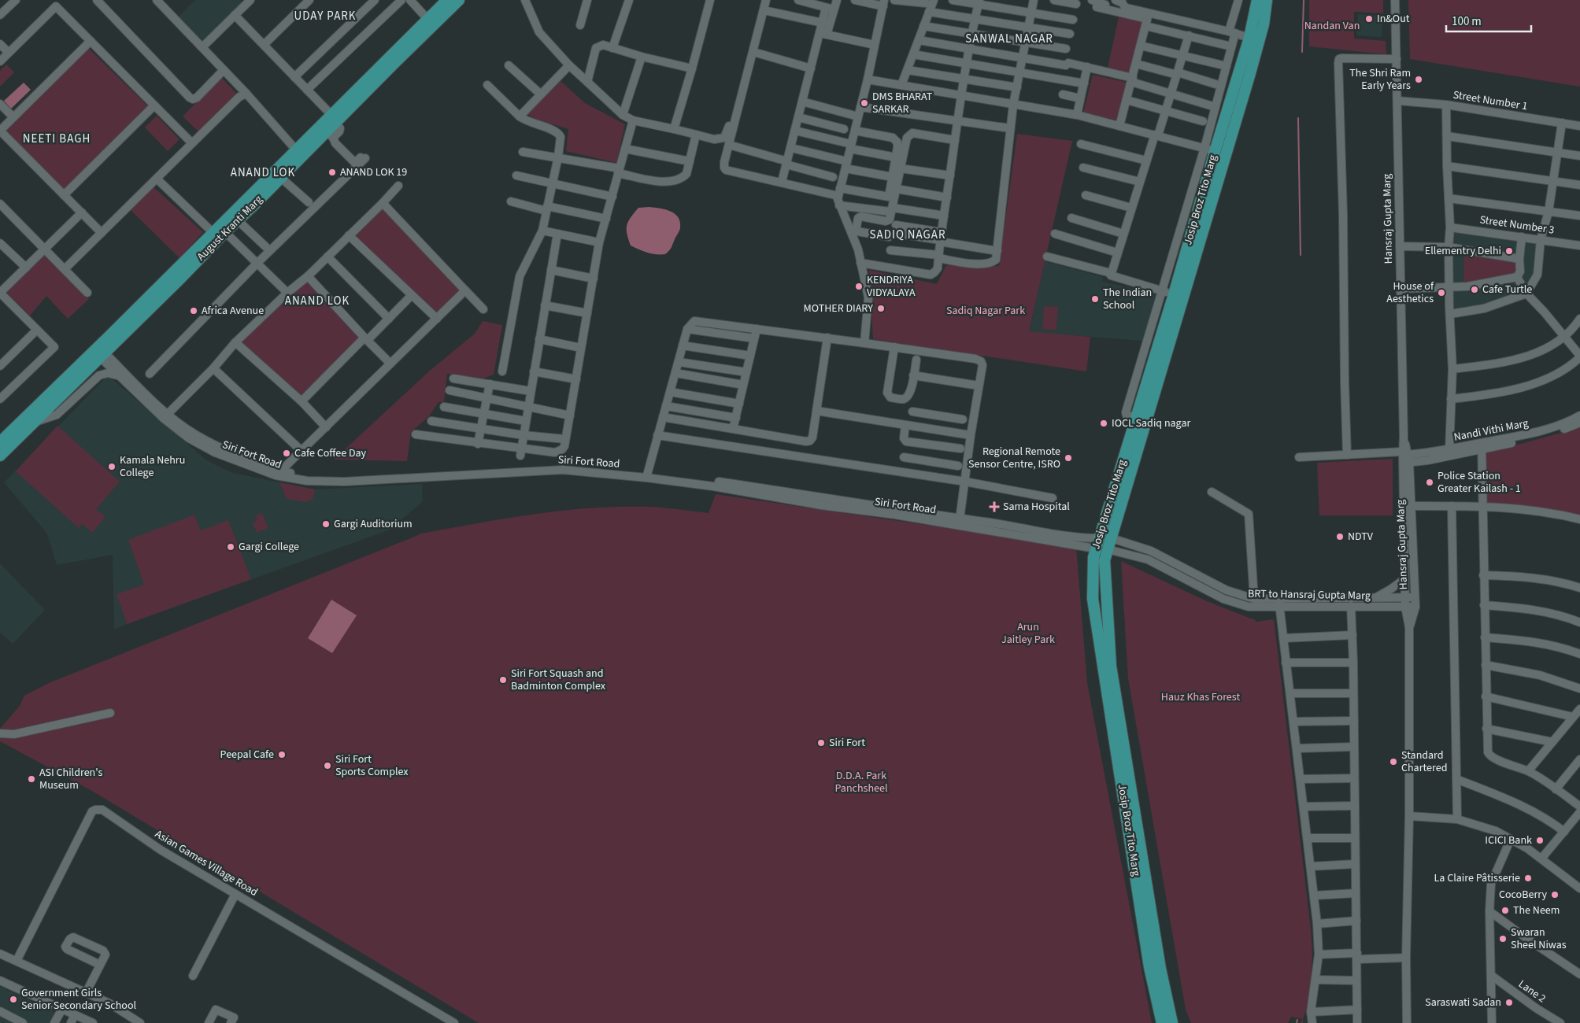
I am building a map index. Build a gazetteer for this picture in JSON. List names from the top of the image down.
{
  "streets": {
    "main road": ["Josip Broz Tito Marg", "August Kranti Marg"],
    "street": [
      "Street Number 1",
      "Hansraj Gupta Marg",
      "Street Number 3",
      "Nandi Vithi Marg",
      "Siri Fort Road",
      "BRT to Hansraj Gupta Marg",
      "Asian Games Village Road",
      "Lane 2"
    ]
  },
  "crossings": [
    ["Street Number 1", "Hansraj Gupta Marg"],
    ["Josip Broz Tito Marg", "Siri Fort Road"],
    ["Josip Broz Tito Marg", "BRT to Hansraj Gupta Marg"],
    ["Hansraj Gupta Marg", "Nandi Vithi Marg"],
    ["Hansraj Gupta Marg", "BRT to Hansraj Gupta Marg"],
    ["August Kranti Marg", "Siri Fort Road"]
  ],
  "districts": [
    "UDAY PARK",
    "SANWAL NAGAR",
    "NEETI BAGH",
    "ANAND LOK",
    "SADIQ NAGAR",
    "ANAND LOK"
  ],
  "parks": [
    "Nandan Van",
    "Sadiq Nagar Park",
    "Arun Jaitley Park",
    "Hauz Khas Forest",
    "D.D.A. Park Panchsheel"
  ],
  "places": {
    "other": [
      "In&Out",
      "The Shri Ram Early Years",
      "DMS BHARAT SARKAR",
      "ANAND LOK 19",
      "Ellementry Delhi",
      "KENDRIYA VIDYALAYA",
      "Cafe Turtle",
      "House of Aesthetics",
      "The Indian School",
      "MOTHER DIARY",
      "Africa Avenue",
      "IOCL Sadiq nagar",
      "Cafe Coffee Day",
      "Regional Remote Sensor Centre, ISRO",
      "Kamala Nehru College",
      "Police Station Greater Kailash - 1",
      "Gargi Auditorium",
      "NDTV",
      "Gargi College",
      "Siri Fort Squash and Badminton Complex",
      "Siri Fort",
      "Peepal Cafe",
      "Standard Chartered",
      "Siri Fort Sports Complex",
      "ASI Children's Museum",
      "ICICI Bank",
      "La Claire Pâtisserie",
      "CocoBerry",
      "The Neem",
      "Swaran Sheel Niwas",
      "Government Girls Senior Secondary School",
      "Saraswati Sadan"
    ],
    "health": ["Sama Hospital"]
  },
  "scale_bar": "100 m"
}
